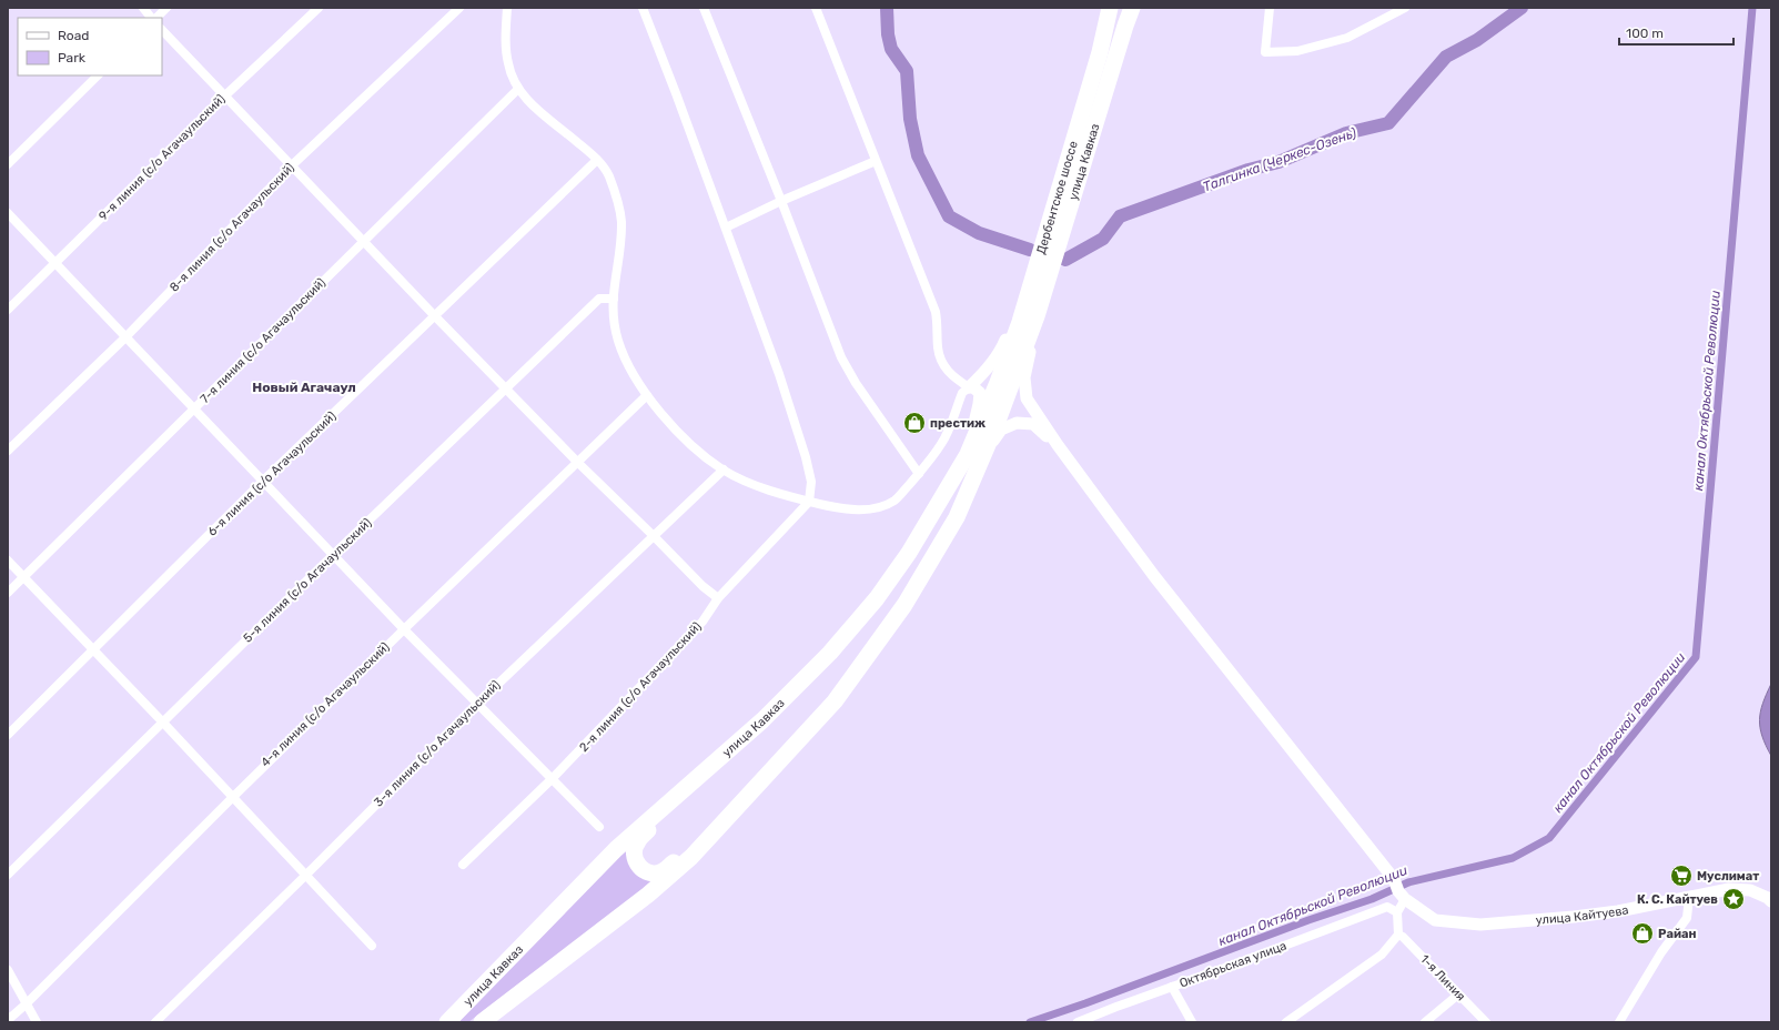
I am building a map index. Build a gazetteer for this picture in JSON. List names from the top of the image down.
{
  "streets": {
    "highway": ["улица Кавказ", "Дербентское шоссе"],
    "main road": ["улица Кайтуева"],
    "street": [
      "9-я линия (с/о Агачаульский)",
      "8-я линия (с/о Агачаульский)",
      "7-я линия (с/о Агачаульский)",
      "6-я линия (с/о Агачаульский)",
      "5-я линия (с/о Агачаульский)",
      "2-я линия (с/о Агачаульский)",
      "4-я линия (с/о Агачаульский)",
      "3-я линия (с/о Агачаульский)",
      "Октябрьская улица",
      "1-я Линия"
    ]
  },
  "crossings": [
    ["улица Кавказ", "Дербентское шоссе"]
  ],
  "districts": ["Новый Агачаул"],
  "water": ["Талгинка (Черкес-Озень)", "канал Октябрьской Революции"],
  "places": {
    "shop": ["престиж", "Райан"],
    "supermarket": ["Муслимат"],
    "place": ["К. С. Кайтуев"]
  },
  "legend": ["Road", "Park"],
  "scale_bar": "100 m"
}
